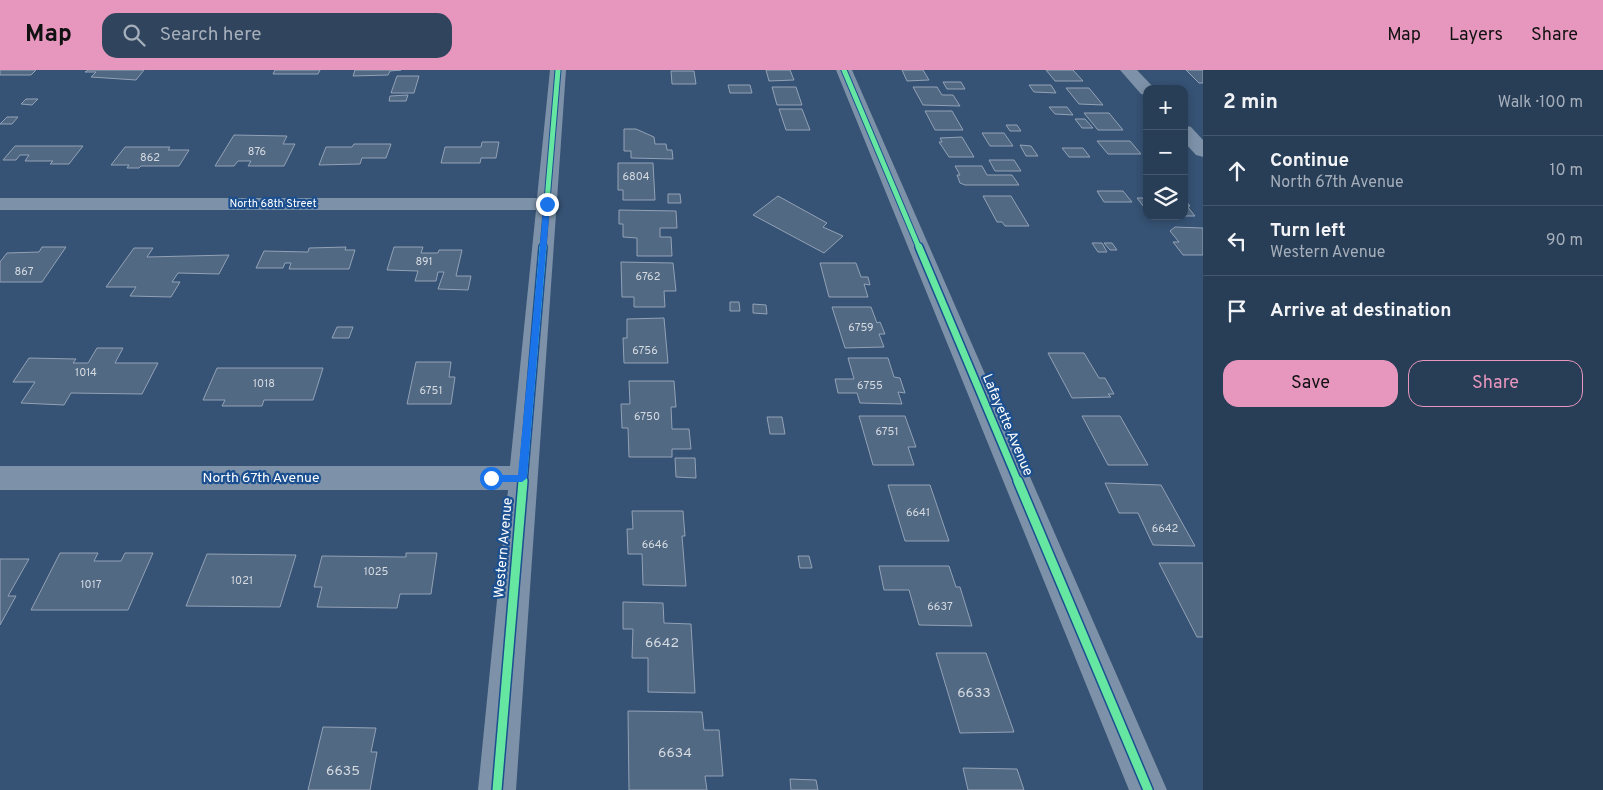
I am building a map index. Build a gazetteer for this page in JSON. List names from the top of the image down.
{
  "streets": {
    "street": [
      "North 68th Street",
      "Lafayette Avenue",
      "North 67th Avenue",
      "Western Avenue"
    ]
  },
  "crossings": [
    ["North 68th Street", "Western Avenue"],
    ["North 67th Avenue", "Western Avenue"]
  ],
  "house_numbers": [
    "876",
    "862",
    "6804",
    "891",
    "867",
    "6762",
    "6759",
    "6756",
    "1014",
    "1018",
    "6755",
    "6751",
    "6750",
    "6751",
    "6641",
    "6642",
    "6646",
    "1025",
    "1021",
    "1017",
    "6637",
    "6642",
    "6633",
    "6634",
    "6635"
  ],
  "page": {
    "header": "Map",
    "search": "Search here",
    "nav": ["Map", "Layers", "Share"],
    "heading": ["2 min", "Walk · 100 m"],
    "map_buttons": ["+", "−"],
    "list": [
      ["Continue", "North 67th Avenue", "10 m"],
      ["Turn left", "Western Avenue", "90 m"],
      "Arrive at destination"
    ],
    "buttons": ["Save", "Share"]
  }
}
